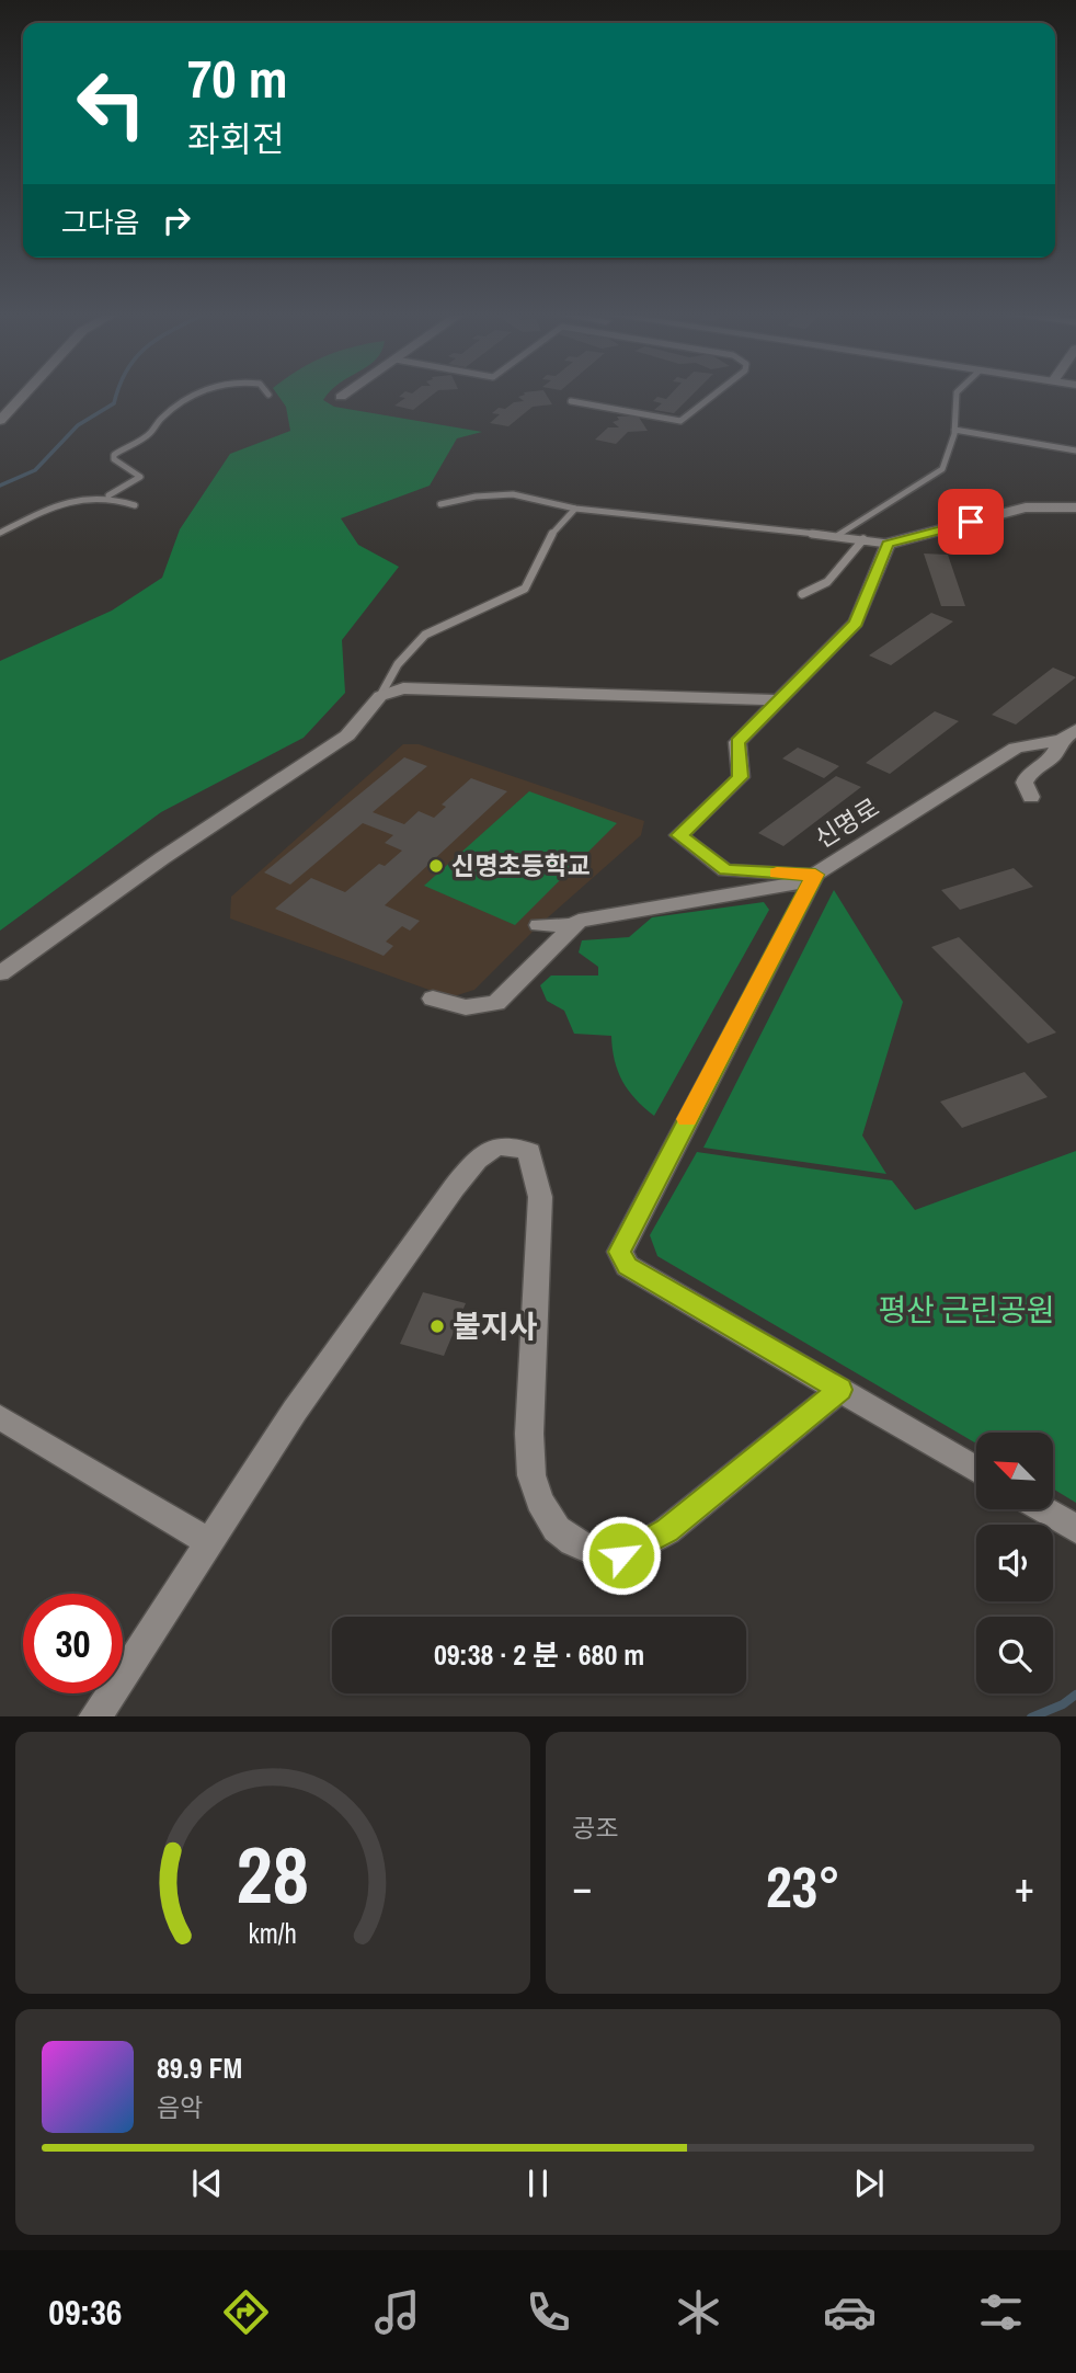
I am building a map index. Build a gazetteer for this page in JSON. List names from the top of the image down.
{
  "streets": {
    "street": ["신명로"]
  },
  "parks": ["평산 근린공원"],
  "places": ["신명초등학교", "불지사"],
  "north": "top left",
  "page": {
    "turn": ["70 m", "좌회전"],
    "then": "그다음",
    "limit": "30",
    "trip": "09:38 · 2 분 · 680 m",
    "tile": "공조",
    "heat": ["−", "23°", "+"],
    "song": ["89.9 FM", "음악"],
    "tabs": "09:36",
    "gauge": ["28", "km/h"]
  }
}
